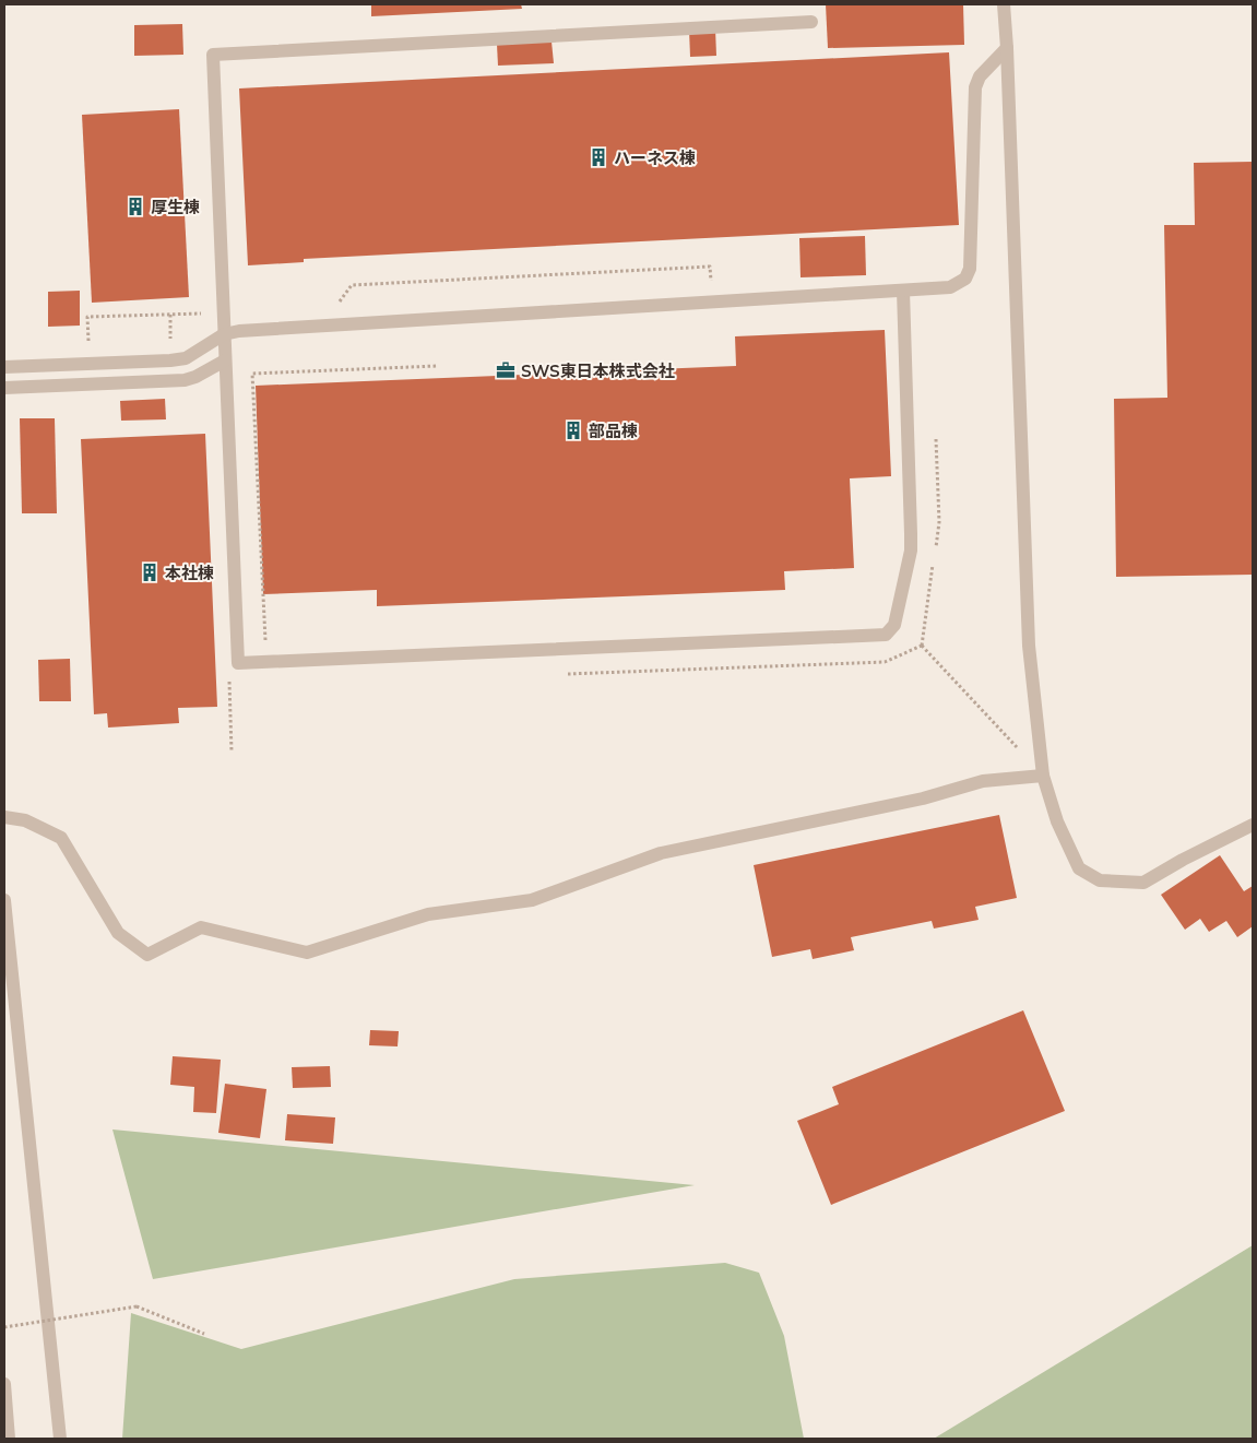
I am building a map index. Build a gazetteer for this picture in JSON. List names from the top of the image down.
{
  "places": {
    "building": [
      "ハーネス棟",
      "厚生棟",
      "部品棟",
      "本社棟"
    ],
    "office": ["SWS東日本株式会社"]
  }
}
